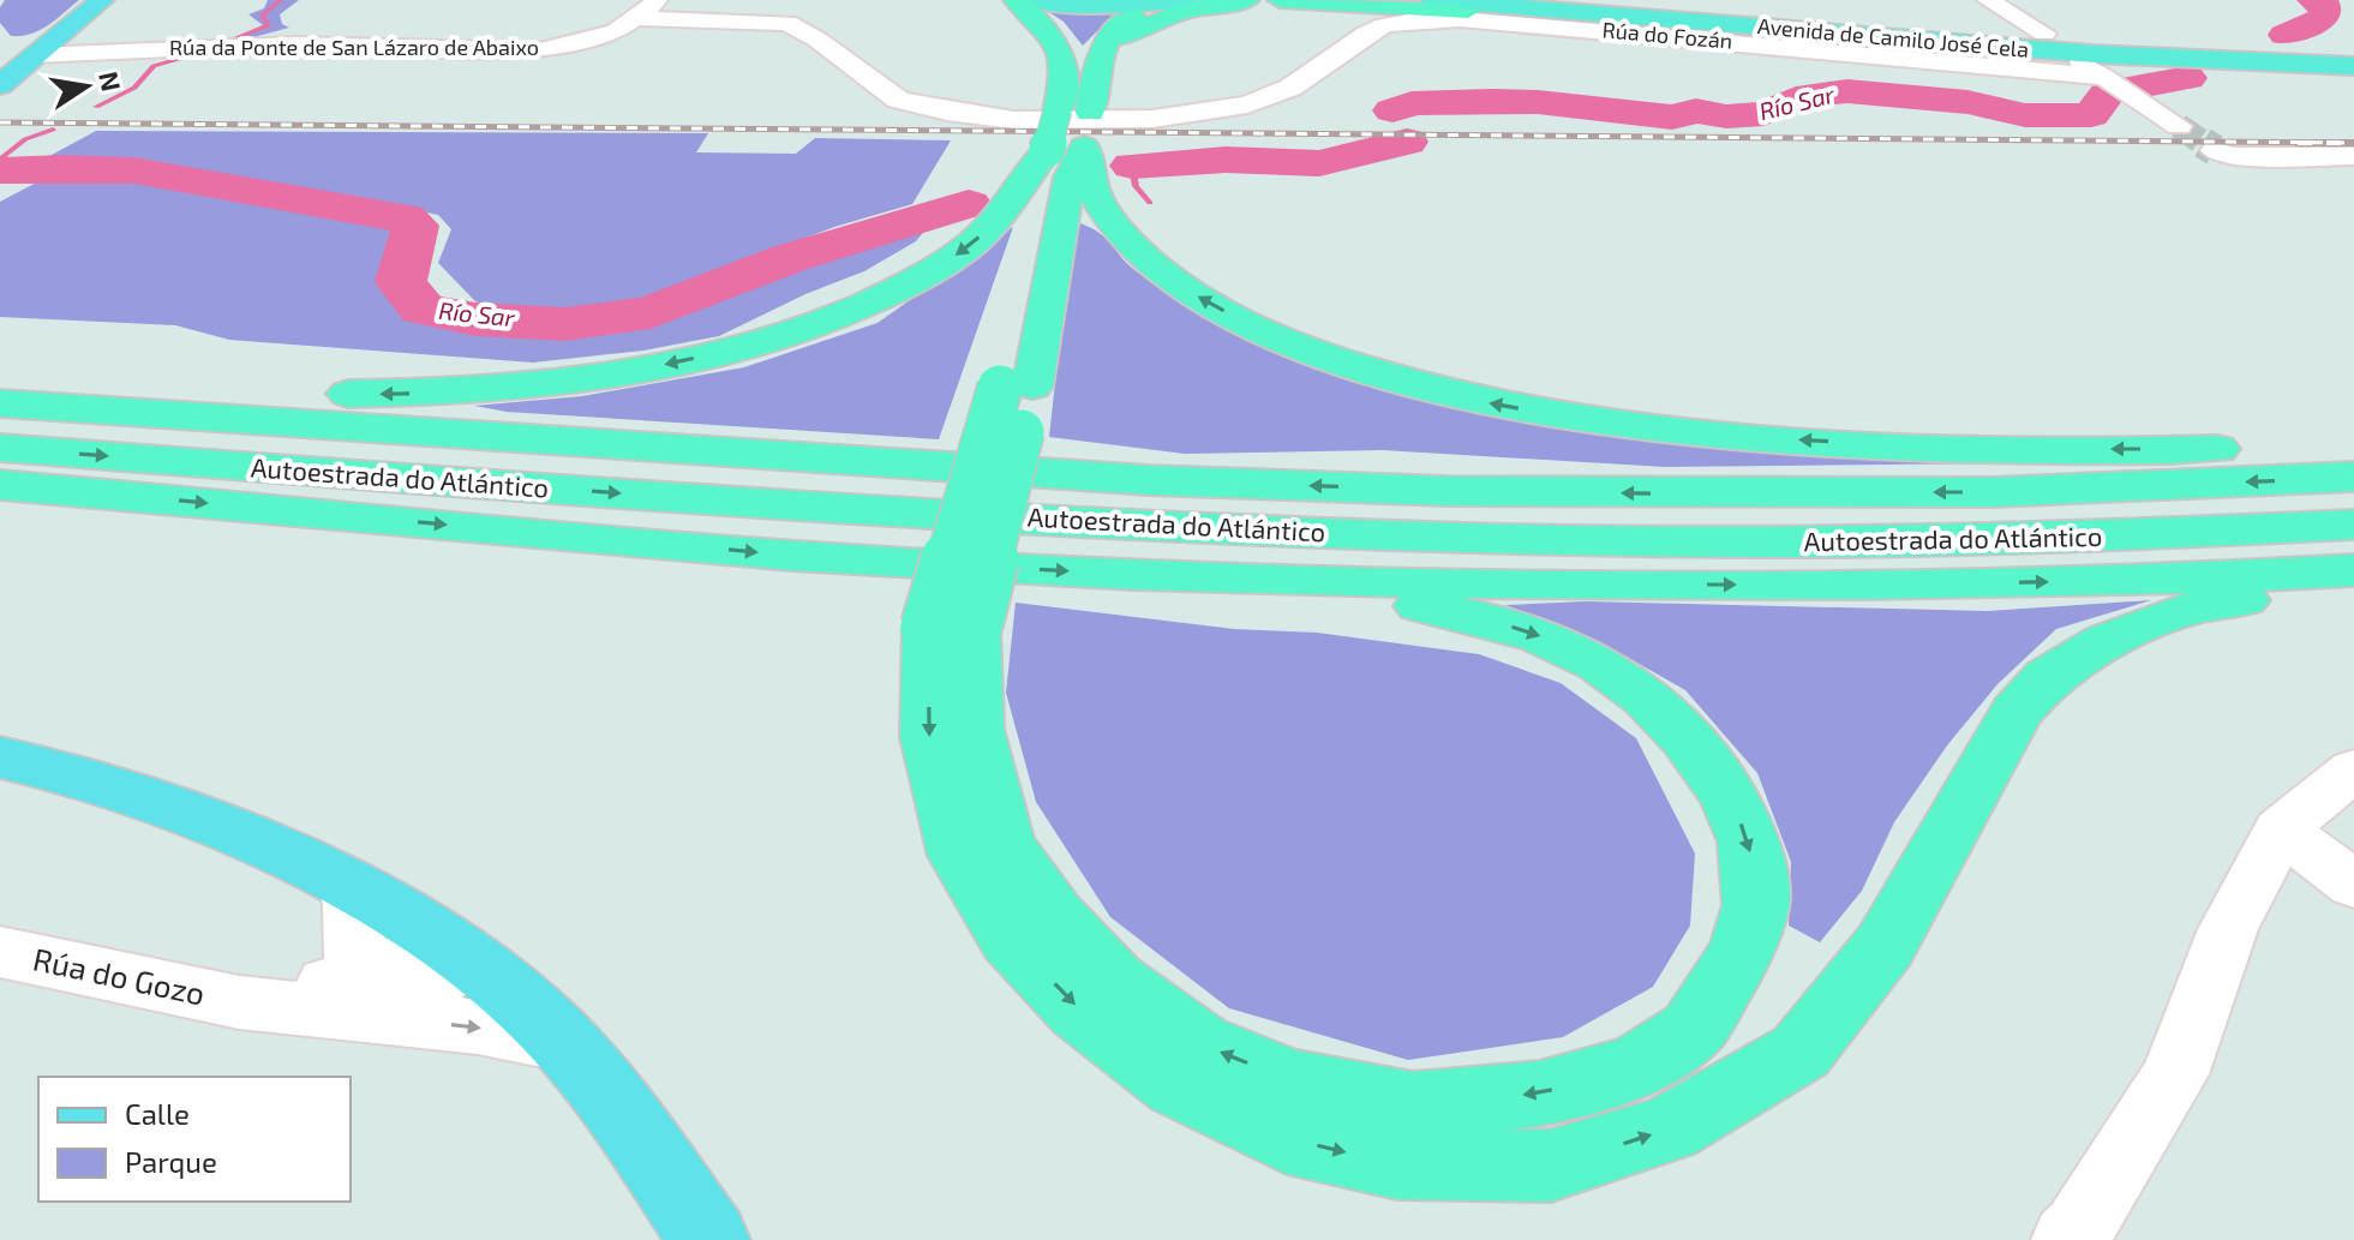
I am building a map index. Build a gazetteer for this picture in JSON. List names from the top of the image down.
{
  "streets": {
    "highway": ["Avenida de Camilo José Cela", "Autoestrada do Atlántico"],
    "street": ["Rúa do Fozán", "Rúa da Ponte de San Lázaro de Abaixo", "Rúa do Gozo"]
  },
  "crossings": [
    ["Rúa do Fozán", "Rúa da Ponte de San Lázaro de Abaixo"]
  ],
  "one_way": ["Rúa do Gozo"],
  "water": ["Río Sar"],
  "legend": ["Calle", "Parque"],
  "north": "right"
}
